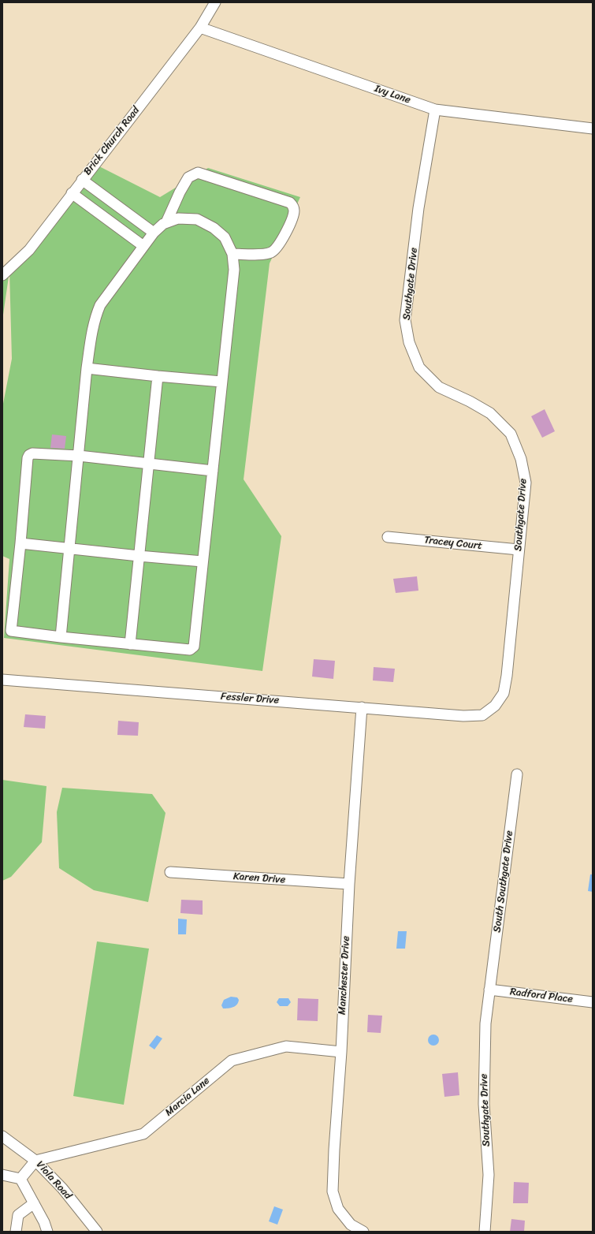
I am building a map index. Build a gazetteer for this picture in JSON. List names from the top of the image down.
{
  "streets": {
    "street": [
      "Ivy Lane",
      "Brick Church Road",
      "Southgate Drive",
      "Tracey Court",
      "Fessler Drive",
      "Karen Drive",
      "South Southgate Drive",
      "Manchester Drive",
      "Radford Place",
      "Marcia Lane",
      "Viola Road"
    ]
  },
  "crossings": [
    ["Ivy Lane", "Brick Church Road"],
    ["Ivy Lane", "Southgate Drive"],
    ["Southgate Drive", "Tracey Court"],
    ["Southgate Drive", "Fessler Drive"],
    ["Southgate Drive", "South Southgate Drive"],
    ["Southgate Drive", "Radford Place"],
    ["Fessler Drive", "Manchester Drive"],
    ["Karen Drive", "Manchester Drive"],
    ["South Southgate Drive", "Radford Place"],
    ["Manchester Drive", "Marcia Lane"],
    ["Marcia Lane", "Viola Road"]
  ]
}
